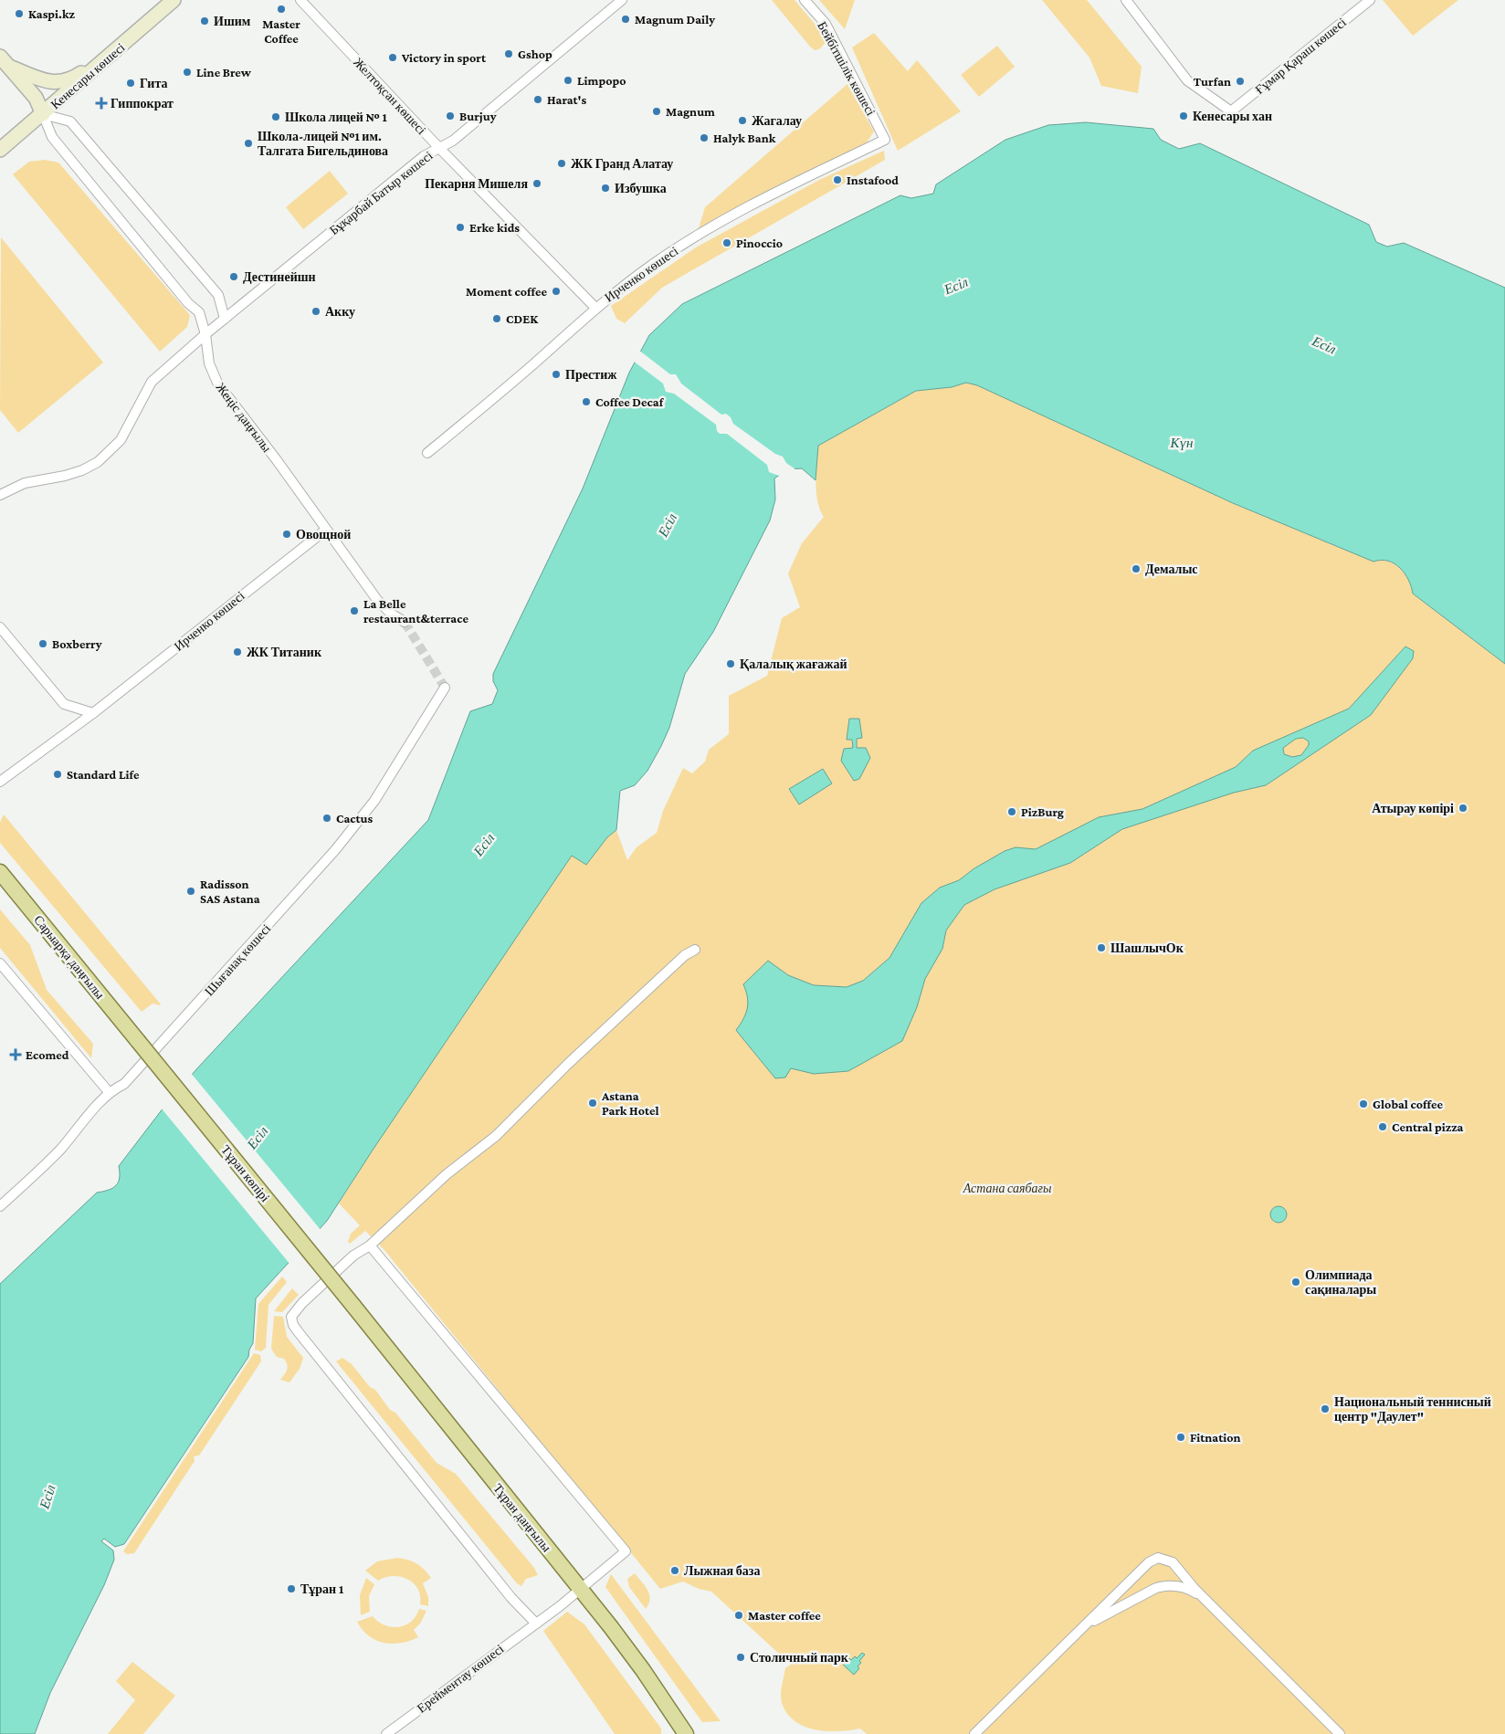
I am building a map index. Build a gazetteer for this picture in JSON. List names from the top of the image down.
{
  "streets": {
    "main road": [
      "Кенесары көшесі",
      "Жеңіс даңғылы",
      "Сарыарқа даңғылы",
      "Тұран көпірі",
      "Тұран даңғылы"
    ],
    "street": [
      "Ғұмар Қараш көшесі",
      "Бейбітшілік көшесі",
      "Желтоқсан көшесі",
      "Бұқарбай Батыр көшесі",
      "Ирченко көшесі",
      "Шығанақ көшесі",
      "Ерейментау көшесі"
    ]
  },
  "crossings": [
    ["Бейбітшілік көшесі", "Ирченко көшесі"],
    ["Кенесары көшесі", "Жеңіс даңғылы"],
    ["Желтоқсан көшесі", "Бұқарбай Батыр көшесі"],
    ["Желтоқсан көшесі", "Ирченко көшесі"],
    ["Бұқарбай Батыр көшесі", "Жеңіс даңғылы"],
    ["Ирченко көшесі", "Жеңіс даңғылы"],
    ["Сарыарқа даңғылы", "Тұран көпірі"],
    ["Тұран көпірі", "Тұран даңғылы"],
    ["Тұран даңғылы", "Ерейментау көшесі"]
  ],
  "water": ["Есіл", "Күн"],
  "parks": ["Астана саябағы"],
  "places": {
    "other": [
      "Master Coffee",
      "Kaspi.kz",
      "Magnum Daily",
      "Ишим",
      "Gshop",
      "Victory in sport",
      "Line Brew",
      "Limpopo",
      "Turfan",
      "Гита",
      "Harat's",
      "Magnum",
      "Burjuy",
      "Кенесары хан",
      "Школа лицей № 1",
      "Жагалау",
      "Halyk Bank",
      "Школа-лицей №1 им. Талгата Бигельдинова",
      "ЖК Гранд Алатау",
      "Instafood",
      "Пекарня Мишеля",
      "Избушка",
      "Erke kids",
      "Pinoccio",
      "Дестинейшн",
      "Moment coffee",
      "Акку",
      "CDEK",
      "Престиж",
      "Coffee Decaf",
      "Овощной",
      "Демалыс",
      "La Belle restaurant&terrace",
      "Boxberry",
      "ЖК Титаник",
      "Қалалық жағажай",
      "Standard Life",
      "Атырау көпірі",
      "PizBurg",
      "Cactus",
      "Radisson SAS Astana",
      "ШашлычОк",
      "Astana Park Hotel",
      "Global coffee",
      "Central pizza",
      "Олимпиада сақиналары",
      "Национальный теннисный центр \"Даулет\"",
      "Fitnation",
      "Лыжная база",
      "Тұран 1",
      "Master coffee",
      "Столичный парк"
    ],
    "health": ["Гиппократ", "Ecomed"]
  }
}
